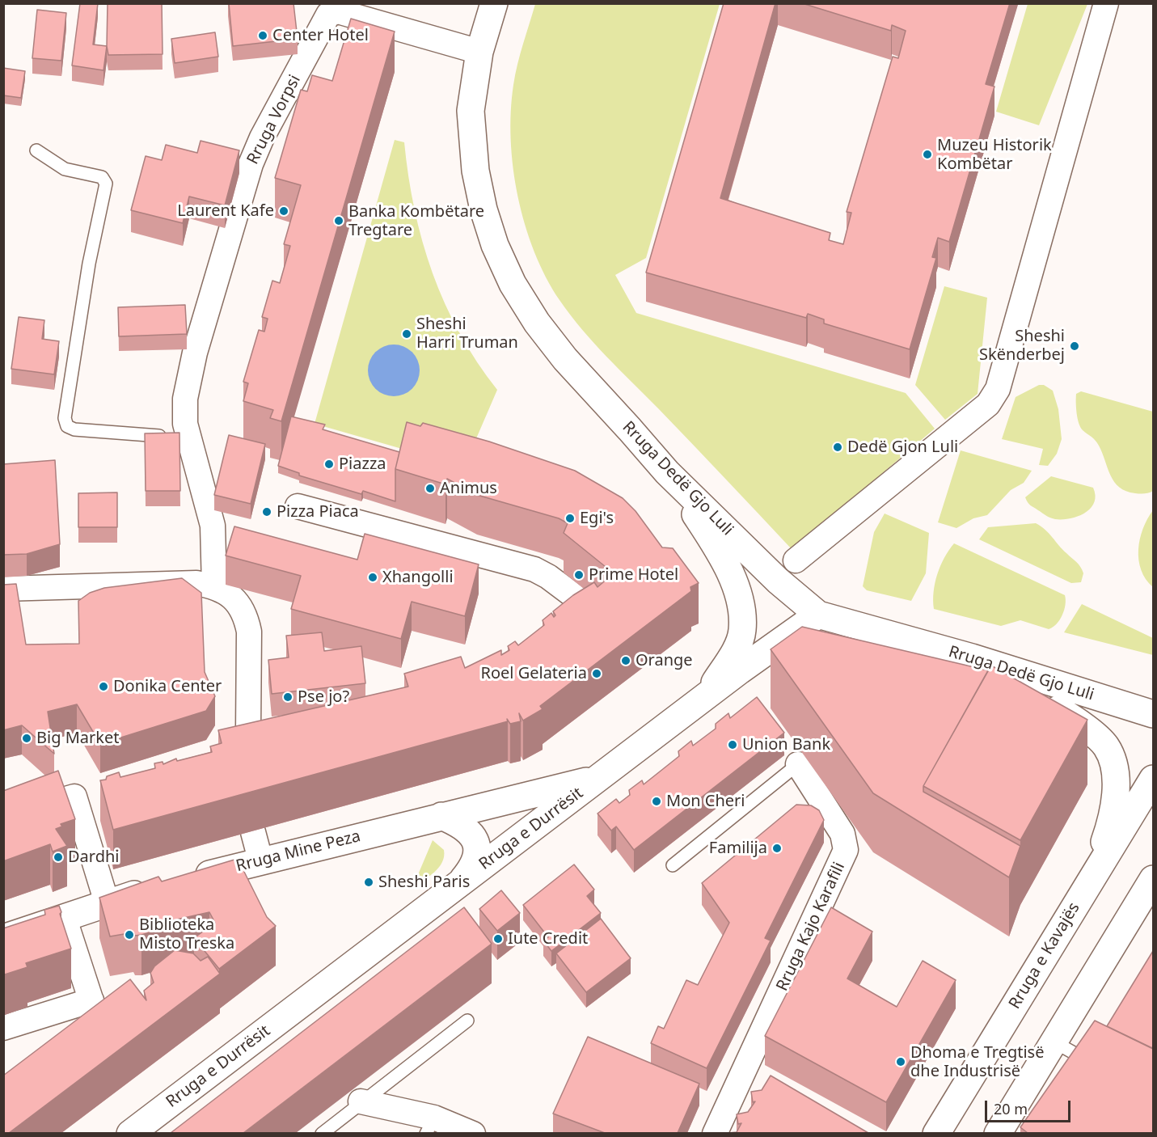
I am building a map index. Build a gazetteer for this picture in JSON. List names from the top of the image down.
{
  "streets": {
    "main road": [
      "Rruga Dedë Gjo Luli",
      "Rruga e Durrësit",
      "Rruga Mine Peza",
      "Rruga e Kavajës"
    ],
    "street": ["Rruga Vorpsi", "Rruga Kajo Karafili"]
  },
  "crossings": [
    ["Rruga Vorpsi", "Rruga Dedë Gjo Luli"],
    ["Rruga Dedë Gjo Luli", "Rruga e Durrësit"],
    ["Rruga e Durrësit", "Rruga Mine Peza"]
  ],
  "places": [
    "Center Hotel",
    "Muzeu Historik Kombëtar",
    "Laurent Kafe",
    "Banka Kombëtare Tregtare",
    "Sheshi Harri Truman",
    "Sheshi Skënderbej",
    "Dedë Gjon Luli",
    "Piazza",
    "Animus",
    "Pizza Piaca",
    "Egi's",
    "Prime Hotel",
    "Xhangolli",
    "Orange",
    "Roel Gelateria",
    "Donika Center",
    "Pse jo?",
    "Big Market",
    "Union Bank",
    "Mon Cheri",
    "Familija",
    "Dardhi",
    "Sheshi Paris",
    "Biblioteka Misto Treska",
    "Iute Credit",
    "Dhoma e Tregtisë dhe Industrisë"
  ],
  "scale_bar": "20 m"
}
